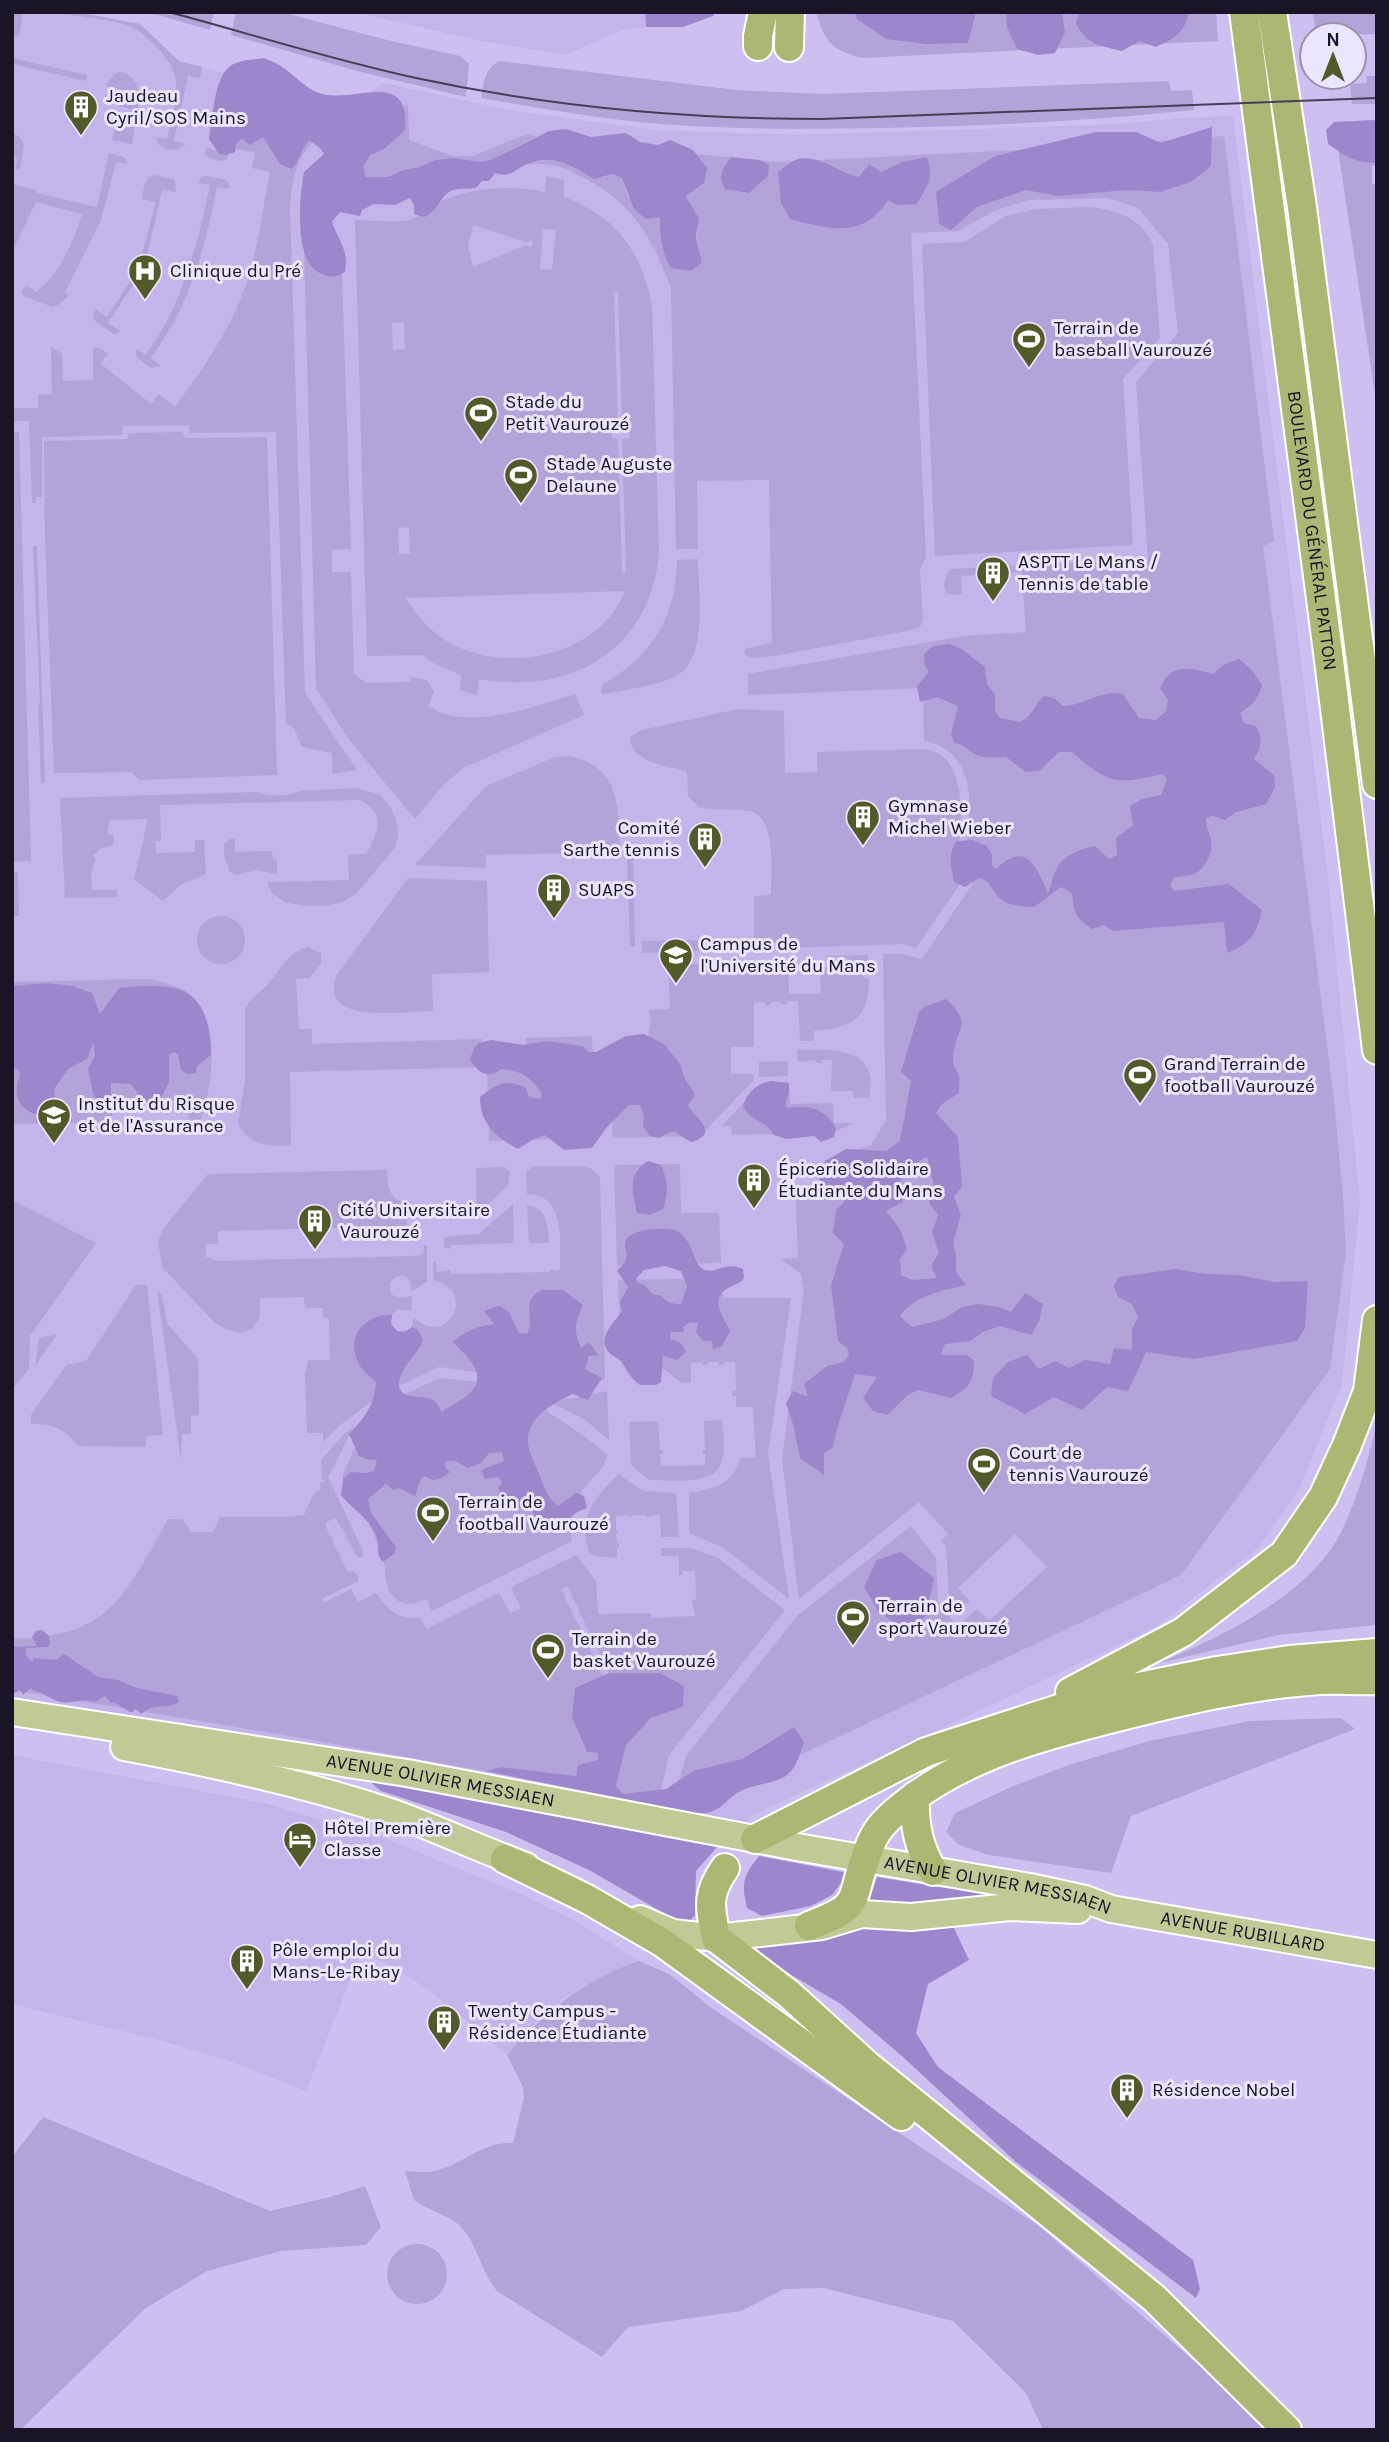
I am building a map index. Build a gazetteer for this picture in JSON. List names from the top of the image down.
{
  "streets": {
    "highway": ["BOULEVARD DU GÉNÉRAL PATTON"],
    "main road": ["AVENUE OLIVIER MESSIAEN", "AVENUE RUBILLARD"]
  },
  "crossings": [
    ["AVENUE OLIVIER MESSIAEN", "AVENUE RUBILLARD"]
  ],
  "places": {
    "building": [
      "Jaudeau Cyril/SOS Mains",
      "ASPTT Le Mans / Tennis de table",
      "Gymnase Michel Wieber",
      "Comité Sarthe tennis",
      "SUAPS",
      "Épicerie Solidaire Étudiante du Mans",
      "Cité Universitaire Vaurouzé",
      "Pôle emploi du Mans-Le-Ribay",
      "Twenty Campus - Résidence Étudiante",
      "Résidence Nobel"
    ],
    "hospital": ["Clinique du Pré"],
    "sports": [
      "Terrain de baseball Vaurouzé",
      "Stade du Petit Vaurouzé",
      "Stade Auguste Delaune",
      "Grand Terrain de football Vaurouzé",
      "Court de tennis Vaurouzé",
      "Terrain de football Vaurouzé",
      "Terrain de sport Vaurouzé",
      "Terrain de basket Vaurouzé"
    ],
    "school or university": ["Campus de l'Université du Mans", "Institut du Risque et de l'Assurance"],
    "hotel": ["Hôtel Première Classe"]
  },
  "north": "top"
}
